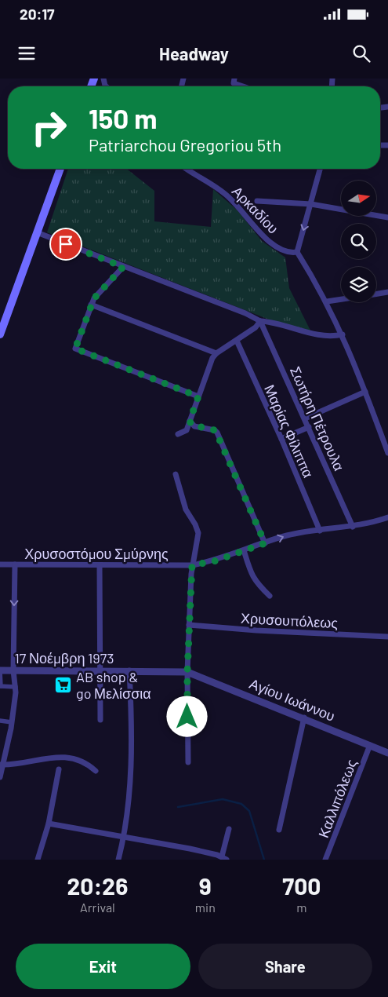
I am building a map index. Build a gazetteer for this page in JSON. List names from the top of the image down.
{
  "streets": {
    "street": [
      "Αρκαδίου",
      "Σωτήρη Πέτρουλα",
      "Μαρίας Φίλιππα",
      "Χρυσοστόμου Σμύρνης",
      "Χρυσουπόλεως",
      "17 Νοέμβρη 1973",
      "Αγίου Ιωάννου",
      "Καλλιπόλεως"
    ]
  },
  "crossings": [
    ["Σωτήρη Πέτρουλα", "Χρυσοστόμου Σμύρνης"],
    ["Μαρίας Φίλιππα", "Χρυσοστόμου Σμύρνης"],
    ["17 Νοέμβρη 1973", "Αγίου Ιωάννου"],
    ["Αγίου Ιωάννου", "Καλλιπόλεως"]
  ],
  "places": {
    "supermarket": ["AB shop & go Μελίσσια"]
  },
  "north": "right",
  "page": {
    "status": "20:17",
    "header": "Headway",
    "turn": ["150 m", "Patriarchou Gregoriou 5th"],
    "eta": [
      "20:26",
      "Arrival",
      "9",
      "min",
      "700",
      "m"
    ],
    "buttons": ["Exit", "Share"]
  }
}
